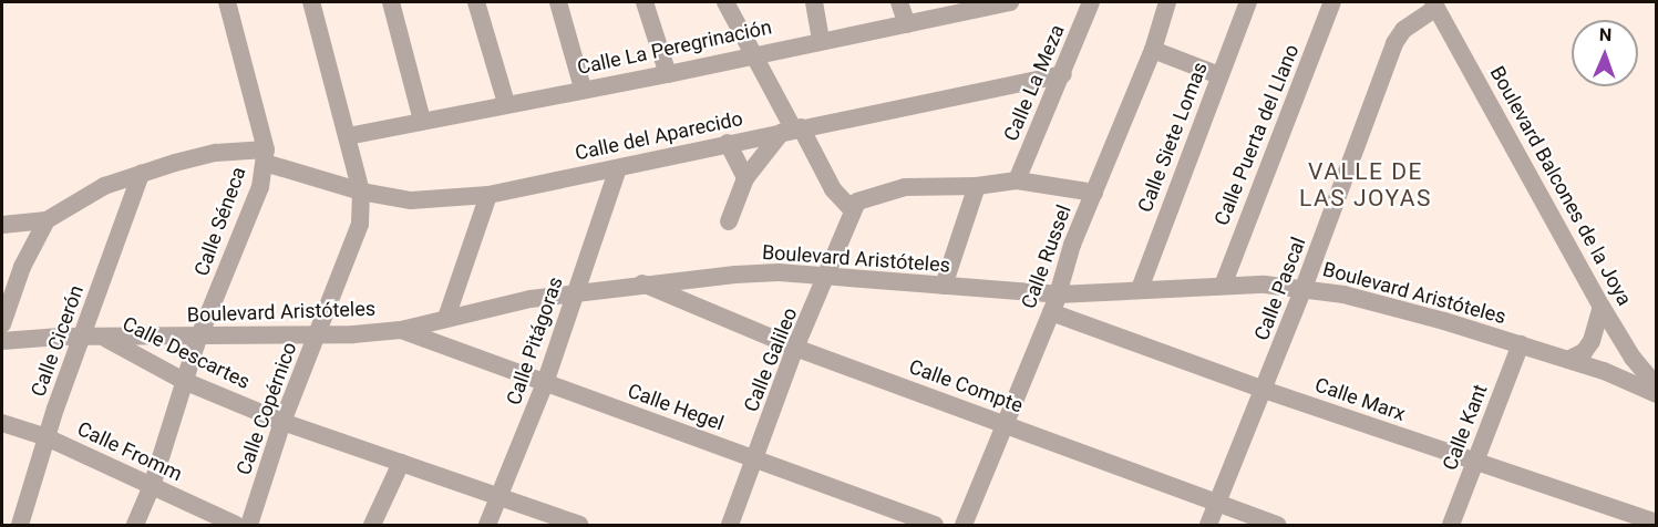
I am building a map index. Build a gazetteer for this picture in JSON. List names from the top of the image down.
{
  "streets": {
    "street": [
      "Calle La Peregrinación",
      "Calle La Meza",
      "Calle Puerta del Llano",
      "Calle del Aparecido",
      "Calle Siete Lomas",
      "Boulevard Balcones de la Joya",
      "Calle Séneca",
      "Calle Russel",
      "Boulevard Aristóteles",
      "Calle Pascal",
      "Calle Cicerón",
      "Calle Pitágoras",
      "Calle Descartes",
      "Calle Galileo",
      "Calle Compte",
      "Calle Marx",
      "Calle Hegel",
      "Calle Copérnico",
      "Calle Kant",
      "Calle Fromm"
    ]
  },
  "crossings": [
    ["Calle La Peregrinación", "Calle Copérnico"],
    ["Calle La Meza", "Calle del Aparecido"],
    ["Calle Puerta del Llano", "Boulevard Aristóteles"],
    ["Calle del Aparecido", "Calle Séneca"],
    ["Calle del Aparecido", "Calle Pitágoras"],
    ["Calle del Aparecido", "Calle Copérnico"],
    ["Calle Siete Lomas", "Boulevard Aristóteles"],
    ["Boulevard Balcones de la Joya", "Calle Pascal"],
    ["Calle Séneca", "Boulevard Aristóteles"],
    ["Calle Séneca", "Calle Descartes"],
    ["Calle Séneca", "Calle Fromm"],
    ["Calle Russel", "Boulevard Aristóteles"],
    ["Calle Russel", "Calle Compte"],
    ["Calle Russel", "Calle Marx"],
    ["Boulevard Aristóteles", "Calle Pascal"],
    ["Boulevard Aristóteles", "Calle Cicerón"],
    ["Boulevard Aristóteles", "Calle Pitágoras"],
    ["Boulevard Aristóteles", "Calle Descartes"],
    ["Boulevard Aristóteles", "Calle Galileo"],
    ["Boulevard Aristóteles", "Calle Compte"],
    ["Boulevard Aristóteles", "Calle Hegel"],
    ["Boulevard Aristóteles", "Calle Copérnico"],
    ["Boulevard Aristóteles", "Calle Kant"],
    ["Calle Pascal", "Calle Compte"],
    ["Calle Pascal", "Calle Marx"],
    ["Calle Cicerón", "Calle Fromm"],
    ["Calle Pitágoras", "Calle Descartes"],
    ["Calle Pitágoras", "Calle Hegel"],
    ["Calle Descartes", "Calle Copérnico"],
    ["Calle Galileo", "Calle Compte"],
    ["Calle Galileo", "Calle Hegel"],
    ["Calle Marx", "Calle Kant"]
  ],
  "districts": ["VALLE DE LAS JOYAS"],
  "north": "top"
}
